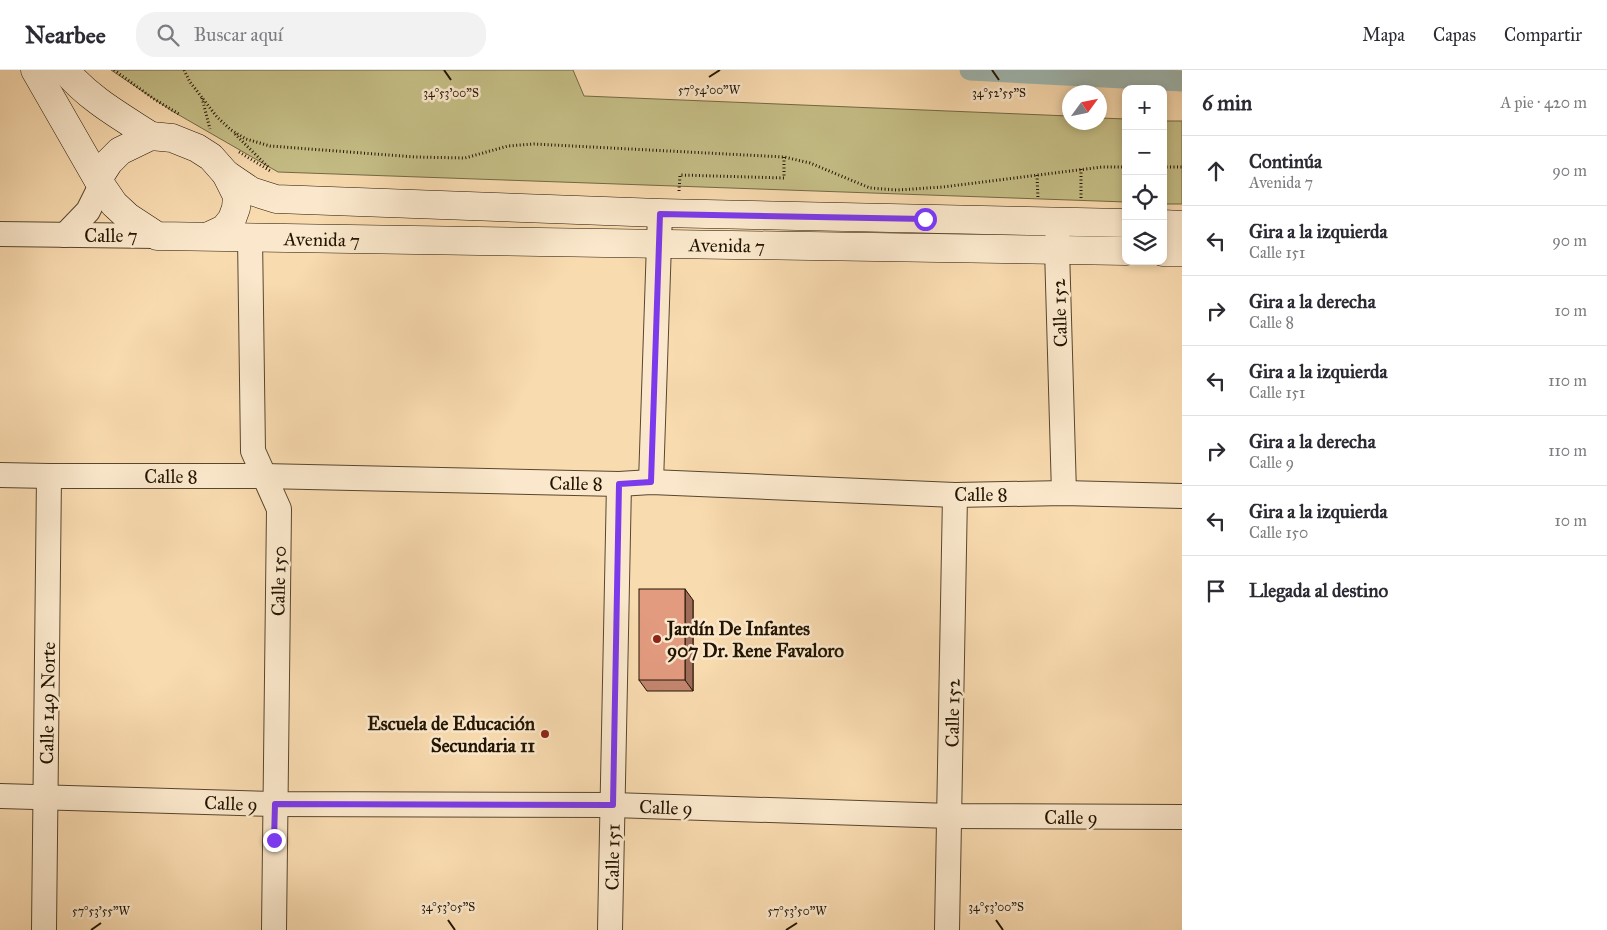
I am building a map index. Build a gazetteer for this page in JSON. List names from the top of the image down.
{
  "streets": {
    "main road": ["Avenida 7"],
    "street": [
      "Calle 7",
      "Calle 152",
      "Calle 8",
      "Calle 150",
      "Calle 149 Norte",
      "Calle 9",
      "Calle 151"
    ]
  },
  "crossings": [
    ["Calle 7", "Avenida 7"],
    ["Avenida 7", "Calle 152"],
    ["Avenida 7", "Calle 150"],
    ["Calle 152", "Calle 8"],
    ["Calle 152", "Calle 9"],
    ["Calle 8", "Calle 150"],
    ["Calle 8", "Calle 149 Norte"],
    ["Calle 8", "Calle 151"],
    ["Calle 150", "Calle 9"],
    ["Calle 149 Norte", "Calle 9"],
    ["Calle 9", "Calle 151"]
  ],
  "places": ["Jardín De Infantes 907 Dr. Rene Favaloro", "Escuela de Educación Secundaria 11"],
  "north": "top right",
  "page": {
    "header": "Nearbee",
    "search": "Buscar aquí",
    "nav": ["Mapa", "Capas", "Compartir"],
    "heading": ["6 min", "A pie · 420 m"],
    "map_buttons": ["+", "−"],
    "list": [
      ["Continúa", "Avenida 7", "90 m"],
      ["Gira a la izquierda", "Calle 151", "90 m"],
      ["Gira a la derecha", "Calle 8", "10 m"],
      ["Gira a la izquierda", "Calle 151", "110 m"],
      ["Gira a la derecha", "Calle 9", "110 m"],
      ["Gira a la izquierda", "Calle 150", "10 m"],
      "Llegada al destino"
    ]
  },
  "coordinates": [
    "57°54'00\"W",
    "34°53'00\"S",
    "34°52'55\"S",
    "34°53'05\"S",
    "57°53'55\"W",
    "57°53'50\"W"
  ]
}
